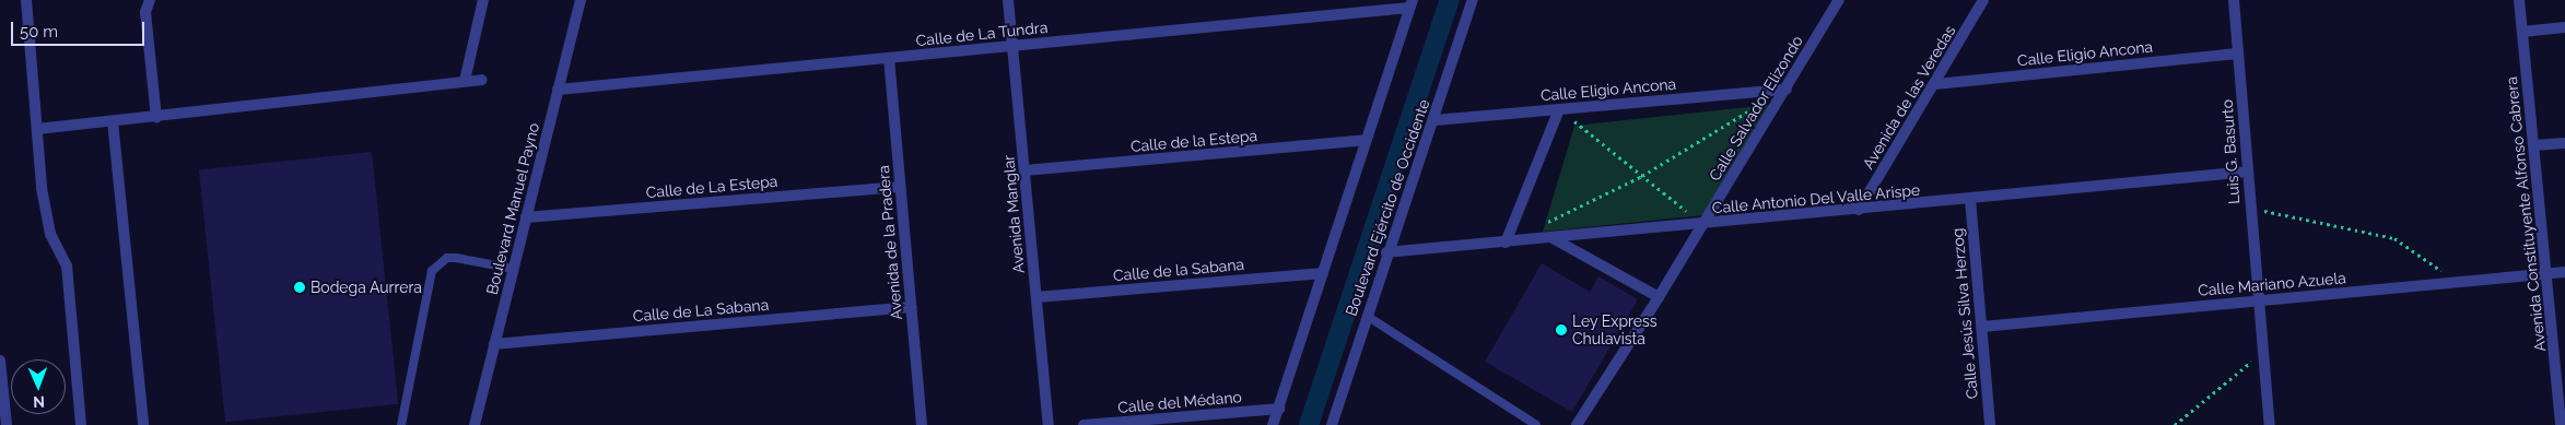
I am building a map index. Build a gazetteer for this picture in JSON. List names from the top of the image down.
{
  "streets": {
    "street": [
      "Calle de La Tundra",
      "Calle Eligio Ancona",
      "Avenida de las Veredas",
      "Calle Salvador Elizondo",
      "Calle de la Estepa",
      "Luis G. Basurto",
      "Calle de La Estepa",
      "Calle Antonio Del Valle Arispe",
      "Boulevard Ejército de Occidente",
      "Boulevard Manuel Payno",
      "Avenida Manglar",
      "Avenida Constituyente Alfonso Cabrera",
      "Avenida de la Pradera",
      "Calle de la Sabana",
      "Calle Mariano Azuela",
      "Calle de La Sabana",
      "Calle Jesús Silva Herzog",
      "Calle del Médano"
    ]
  },
  "crossings": [
    ["Calle de La Tundra", "Boulevard Manuel Payno"],
    ["Calle de La Tundra", "Avenida Manglar"],
    ["Calle de La Tundra", "Avenida de la Pradera"],
    ["Calle Eligio Ancona", "Avenida de las Veredas"],
    ["Calle Eligio Ancona", "Calle Salvador Elizondo"],
    ["Calle Eligio Ancona", "Luis G. Basurto"],
    ["Calle Eligio Ancona", "Boulevard Ejército de Occidente"],
    ["Avenida de las Veredas", "Calle Antonio Del Valle Arispe"],
    ["Calle Salvador Elizondo", "Calle Antonio Del Valle Arispe"],
    ["Calle de la Estepa", "Avenida Manglar"],
    ["Luis G. Basurto", "Calle Antonio Del Valle Arispe"],
    ["Luis G. Basurto", "Calle Mariano Azuela"],
    ["Calle de La Estepa", "Boulevard Manuel Payno"],
    ["Calle de La Estepa", "Avenida de la Pradera"],
    ["Calle Antonio Del Valle Arispe", "Boulevard Ejército de Occidente"],
    ["Calle Antonio Del Valle Arispe", "Calle Jesús Silva Herzog"],
    ["Boulevard Manuel Payno", "Calle de La Sabana"],
    ["Avenida Manglar", "Calle de la Sabana"],
    ["Avenida Constituyente Alfonso Cabrera", "Calle Mariano Azuela"],
    ["Avenida de la Pradera", "Calle de La Sabana"],
    ["Calle Mariano Azuela", "Calle Jesús Silva Herzog"]
  ],
  "places": ["Bodega Aurrera", "Ley Express Chulavista"],
  "scale_bar": "50 m",
  "north": "bottom"
}
